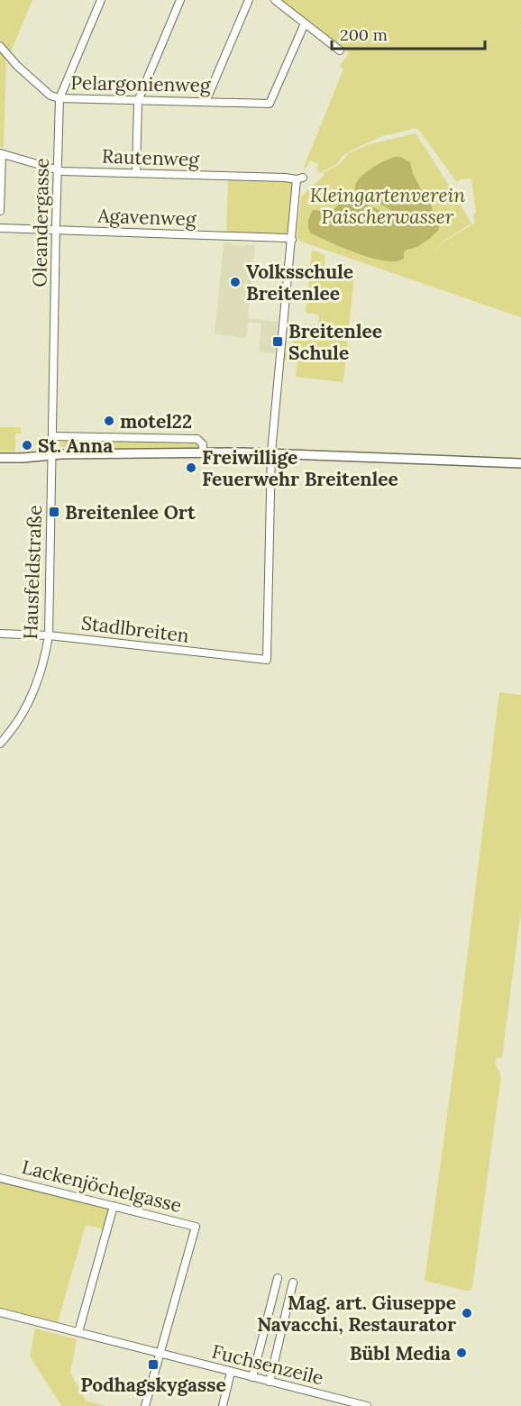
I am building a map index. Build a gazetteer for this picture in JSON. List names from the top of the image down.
{
  "streets": {
    "street": [
      "Pelargonienweg",
      "Rautenweg",
      "Agavenweg",
      "Oleandergasse",
      "Hausfeldstraße",
      "Stadlbreiten",
      "Lackenjöchelgasse",
      "Fuchsenzeile"
    ]
  },
  "crossings": [
    ["Pelargonienweg", "Oleandergasse"],
    ["Rautenweg", "Agavenweg"],
    ["Rautenweg", "Oleandergasse"],
    ["Agavenweg", "Oleandergasse"],
    ["Oleandergasse", "Hausfeldstraße"],
    ["Hausfeldstraße", "Stadlbreiten"],
    ["Lackenjöchelgasse", "Fuchsenzeile"]
  ],
  "parks": ["Kleingartenverein Paischerwasser"],
  "places": {
    "other": [
      "Volksschule Breitenlee",
      "motel22",
      "St. Anna",
      "Freiwillige Feuerwehr Breitenlee",
      "Mag. art. Giuseppe Navacchi, Restaurator",
      "Bübl Media"
    ],
    "transit": ["Breitenlee Schule", "Breitenlee Ort", "Podhagskygasse"]
  },
  "scale_bar": "200 m"
}
